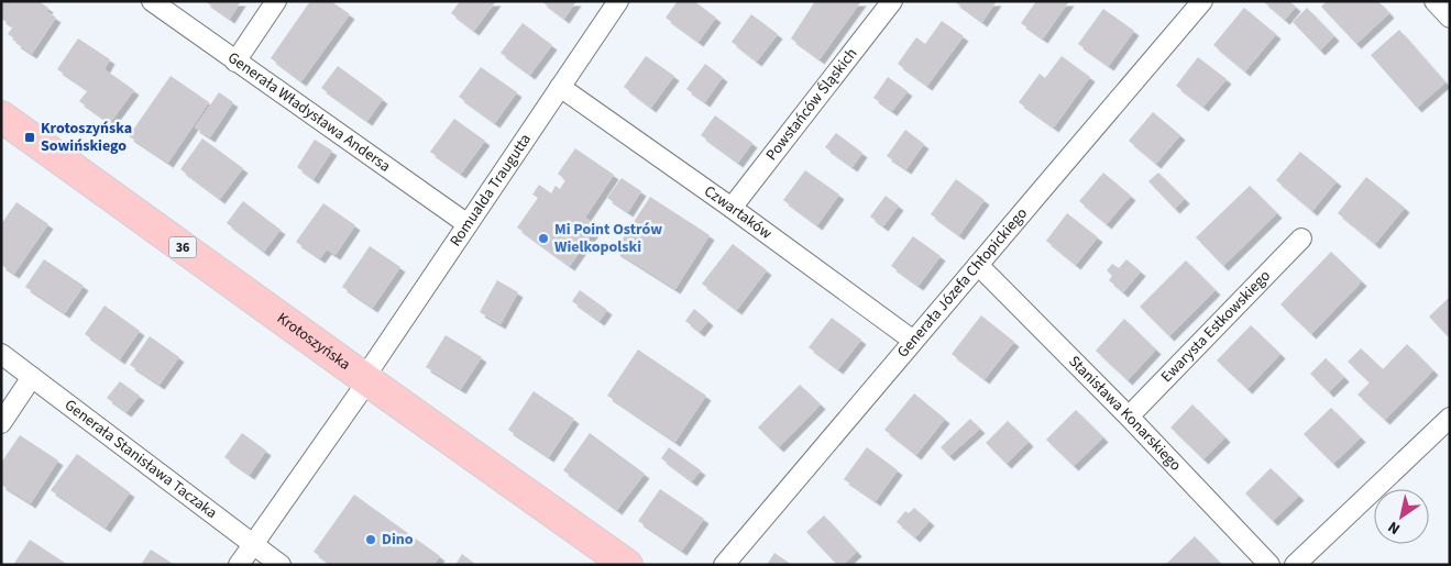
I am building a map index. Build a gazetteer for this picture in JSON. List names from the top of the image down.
{
  "streets": {
    "main road": ["36", "Krotoszyńska"],
    "street": [
      "Powstańców Śląskich",
      "Generała Władysława Andersa",
      "Romualda Traugutta",
      "Czwartaków",
      "Generała Józefa Chłopickiego",
      "Ewarysta Estkowskiego",
      "Stanisława Konarskiego",
      "Generała Stanisława Taczaka"
    ]
  },
  "crossings": [
    ["Powstańców Śląskich", "Czwartaków"],
    ["Generała Władysława Andersa", "Romualda Traugutta"],
    ["Romualda Traugutta", "Czwartaków"],
    ["Romualda Traugutta", "Krotoszyńska"],
    ["Romualda Traugutta", "Generała Stanisława Taczaka"],
    ["Czwartaków", "Generała Józefa Chłopickiego"],
    ["Generała Józefa Chłopickiego", "Stanisława Konarskiego"],
    ["Ewarysta Estkowskiego", "Stanisława Konarskiego"]
  ],
  "places": {
    "transit": ["Krotoszyńska Sowińskiego"],
    "other": ["Mi Point Ostrów Wielkopolski", "Dino"]
  },
  "north": "bottom left"
}
